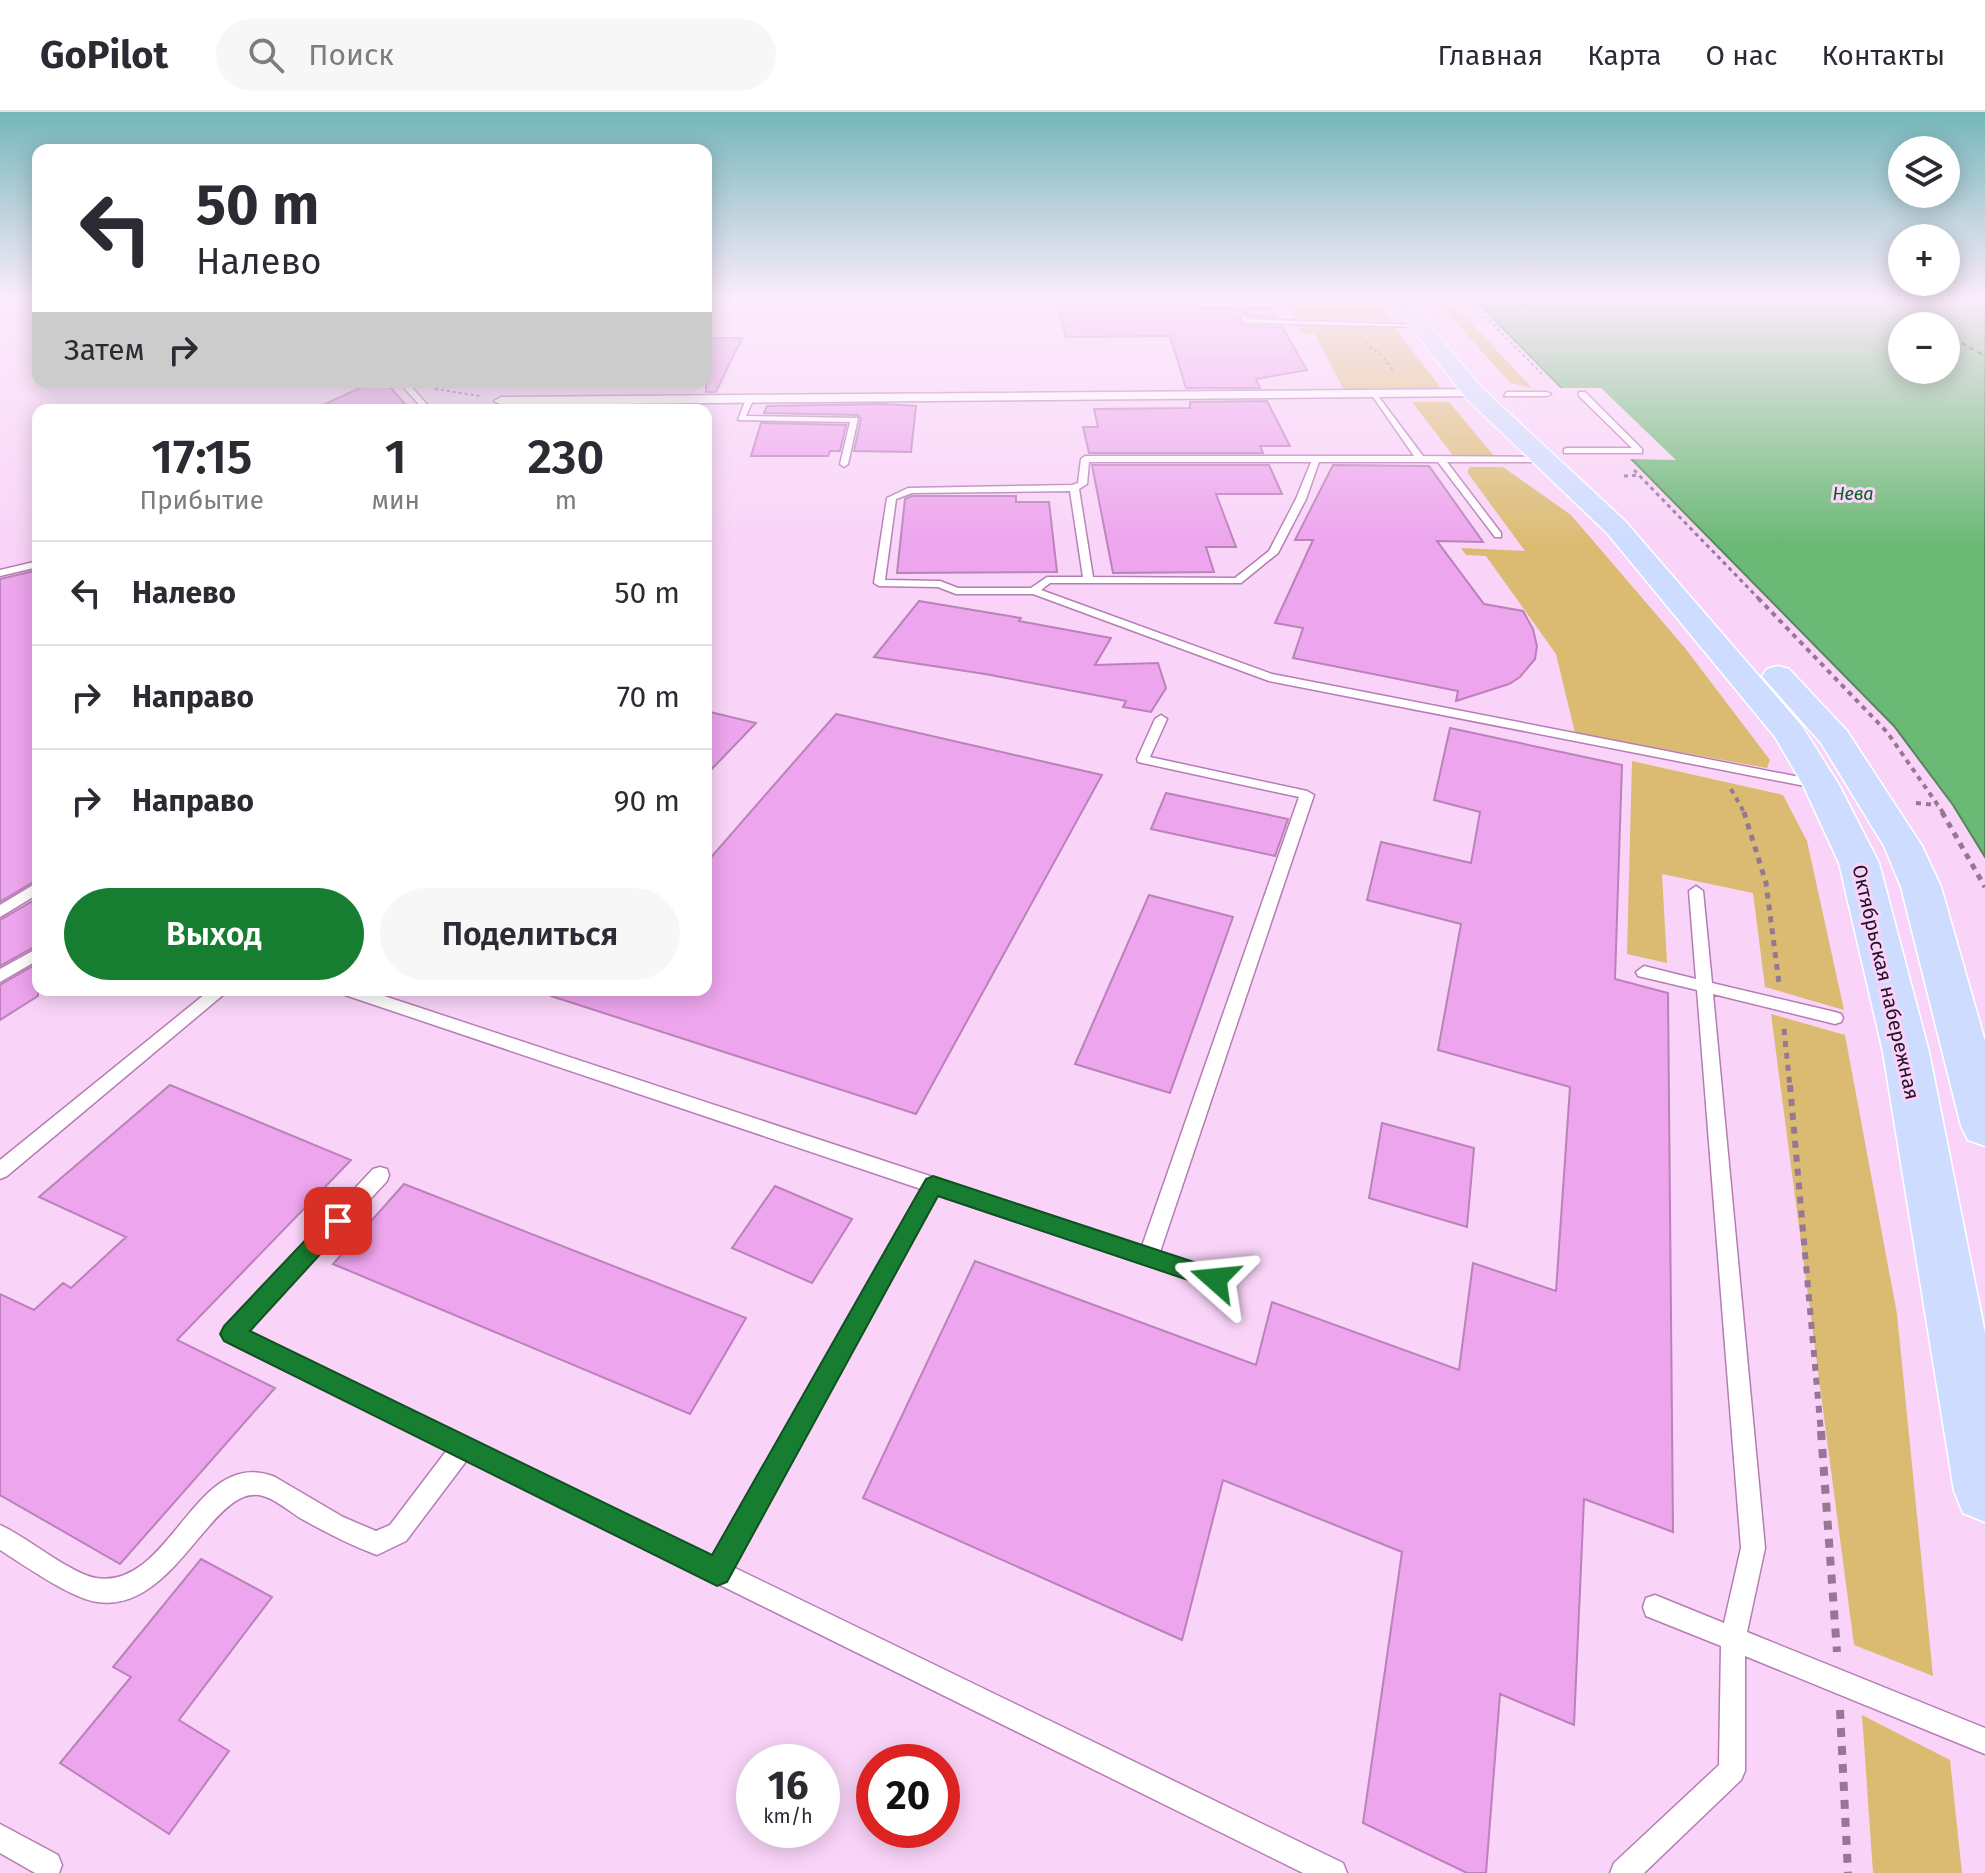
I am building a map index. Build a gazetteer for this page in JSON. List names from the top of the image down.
{
  "streets": {
    "main road": ["Октябрьская набережная"]
  },
  "water": ["Нева"],
  "page": {
    "header": "GoPilot",
    "search": "Поиск",
    "nav": [
      "Главная",
      "Карта",
      "О нас",
      "Контакты"
    ],
    "map_buttons": ["+", "−"],
    "turn": ["50 m", "Налево"],
    "then": "Затем",
    "eta": [
      "17:15",
      "Прибытие",
      "1",
      "мин",
      "230",
      "m"
    ],
    "list": [
      {
        "name": "Налево",
        "value": "50 m"
      },
      {
        "name": "Направо",
        "value": "70 m"
      },
      {
        "name": "Направо",
        "value": "90 m"
      }
    ],
    "buttons": ["Выход", "Поделиться"],
    "speed": "16 km/h",
    "limit": "20"
  }
}
